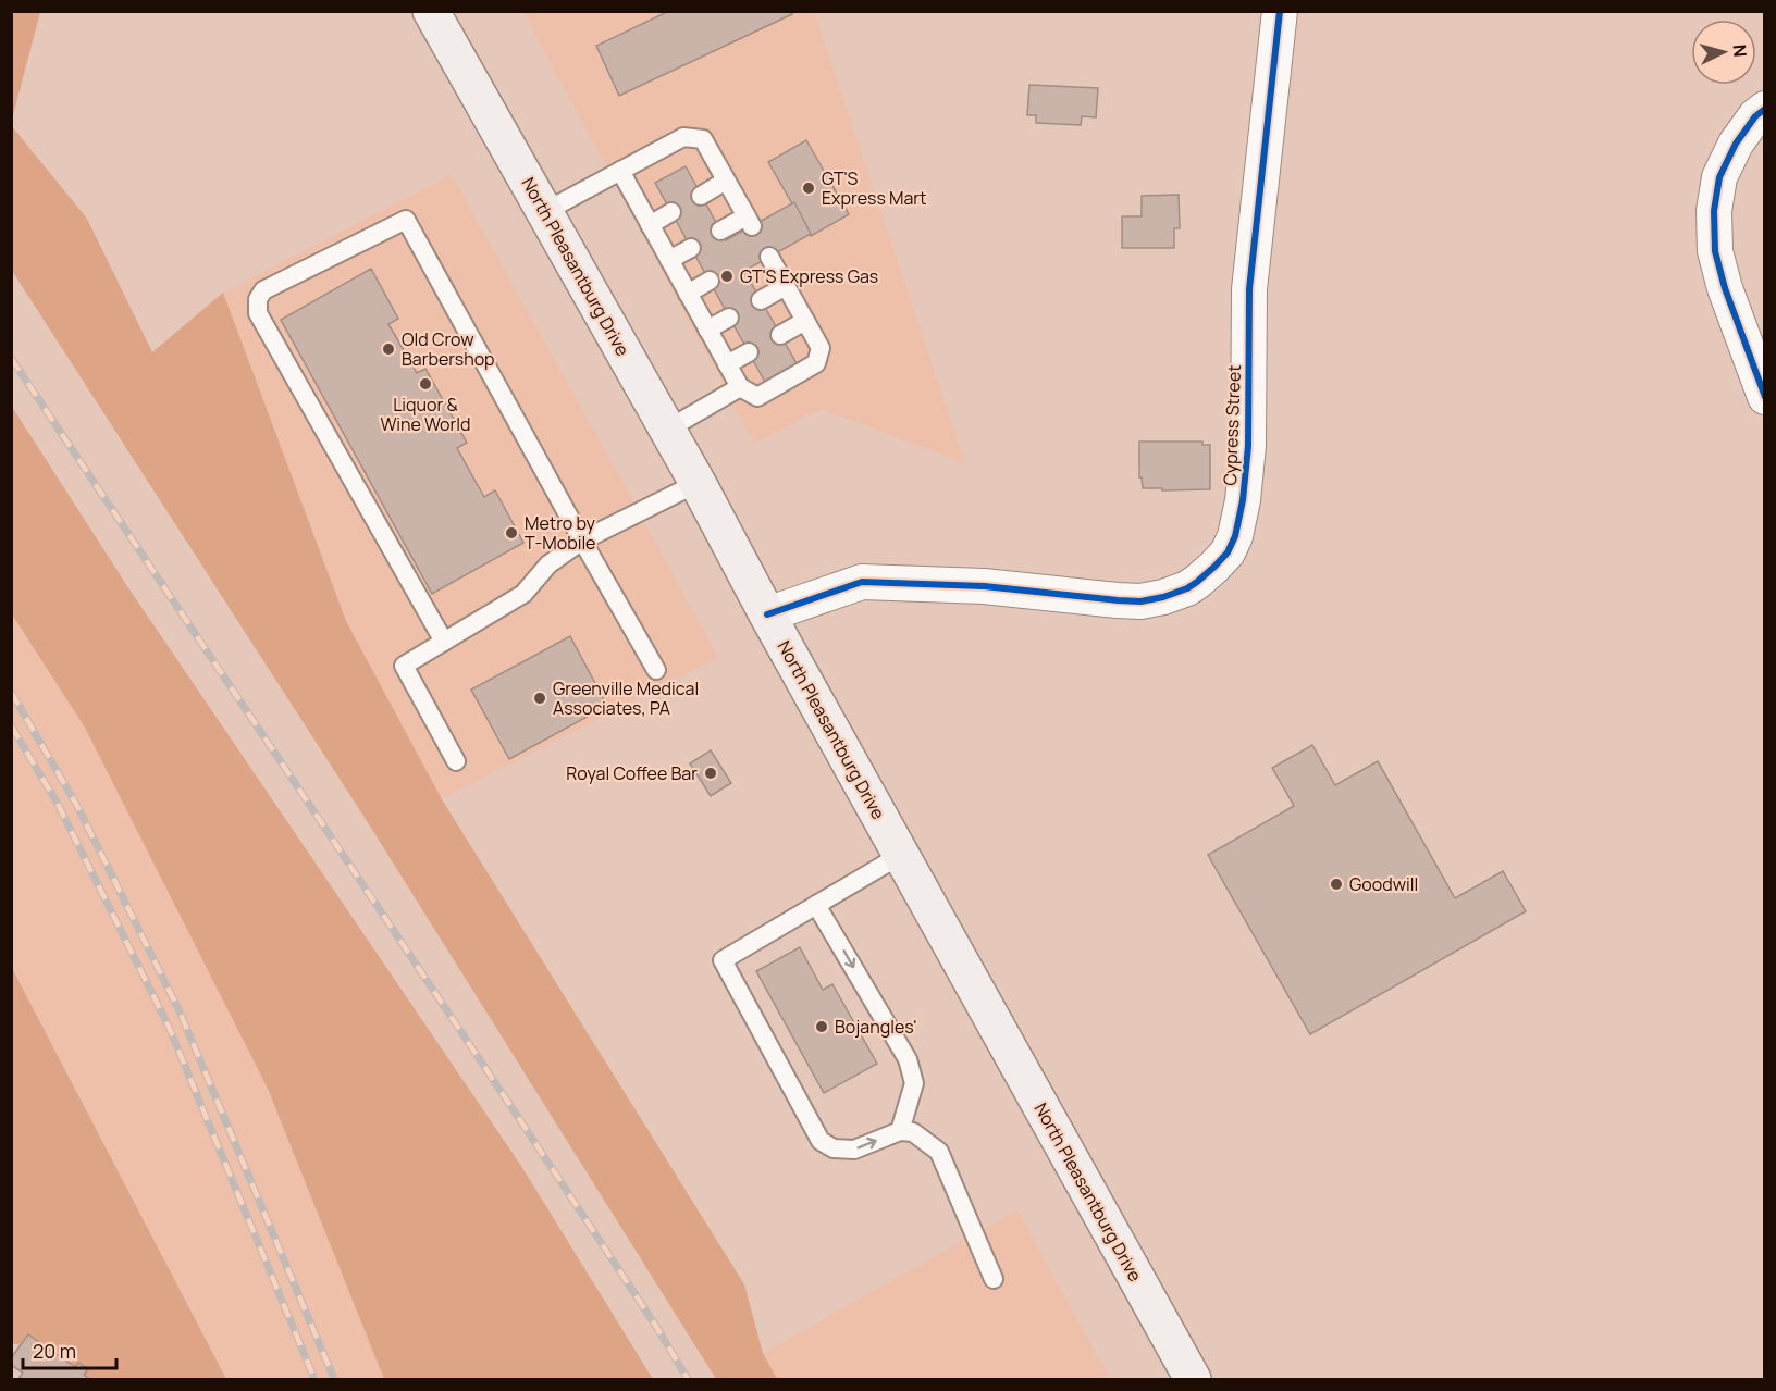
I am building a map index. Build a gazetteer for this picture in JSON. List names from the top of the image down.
{
  "streets": {
    "main road": ["North Pleasantburg Drive"],
    "street": ["Cypress Street"]
  },
  "crossings": [
    ["North Pleasantburg Drive", "Cypress Street"]
  ],
  "places": [
    "GT'S Express Mart",
    "GT'S Express Gas",
    "Old Crow Barbershop",
    "Liquor & Wine World",
    "Metro by T-Mobile",
    "Greenville Medical Associates, PA",
    "Royal Coffee Bar",
    "Goodwill",
    "Bojangles'"
  ],
  "scale_bar": "20 m",
  "north": "right"
}
